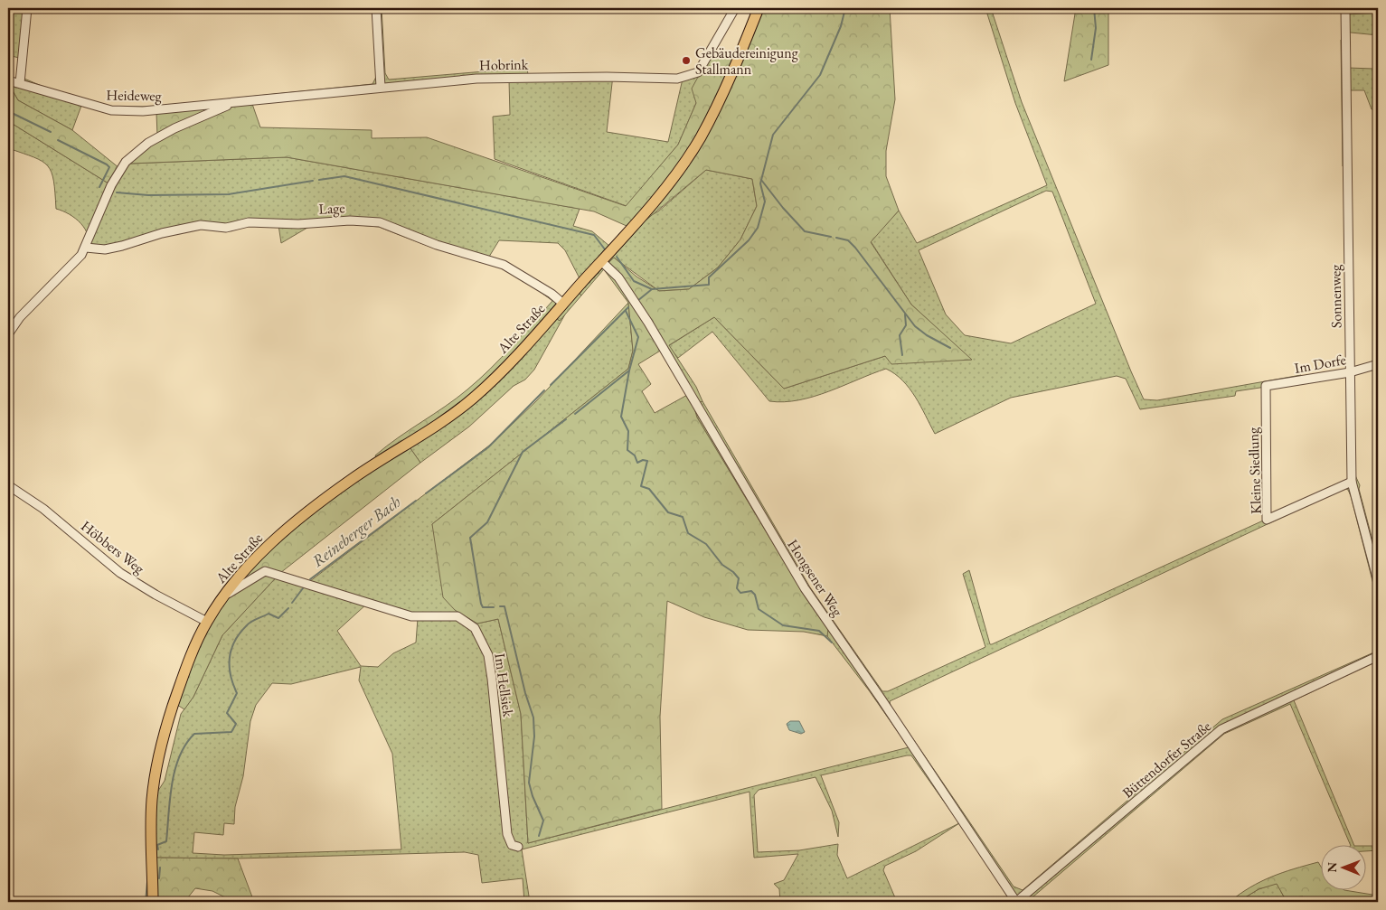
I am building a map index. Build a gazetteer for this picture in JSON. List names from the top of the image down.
{
  "streets": {
    "main road": ["Alte Straße"],
    "street": [
      "Hobrink",
      "Heideweg",
      "Lage",
      "Sonnenweg",
      "Im Dorfe",
      "Kleine Siedlung",
      "Höbbers Weg",
      "Hongsener Weg",
      "Im Hellsiek",
      "Büttendorfer Straße"
    ]
  },
  "crossings": [
    ["Hobrink", "Heideweg"],
    ["Lage", "Alte Straße"],
    ["Sonnenweg", "Im Dorfe"],
    ["Sonnenweg", "Kleine Siedlung"],
    ["Alte Straße", "Höbbers Weg"],
    ["Alte Straße", "Hongsener Weg"],
    ["Alte Straße", "Im Hellsiek"],
    ["Im Dorfe", "Kleine Siedlung"],
    ["Hongsener Weg", "Büttendorfer Straße"]
  ],
  "water": ["Reineberger Bach"],
  "places": ["Gebäudereinigung Stallmann"],
  "north": "left"
}
